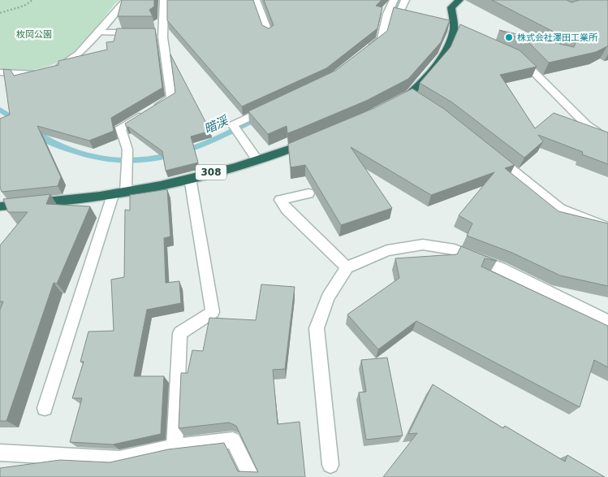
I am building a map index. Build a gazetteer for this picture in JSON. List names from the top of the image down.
{
  "streets": {
    "highway": ["308"]
  },
  "water": ["暗渓"],
  "parks": ["枚岡公園"],
  "places": ["株式会社澤田工業所"]
}
